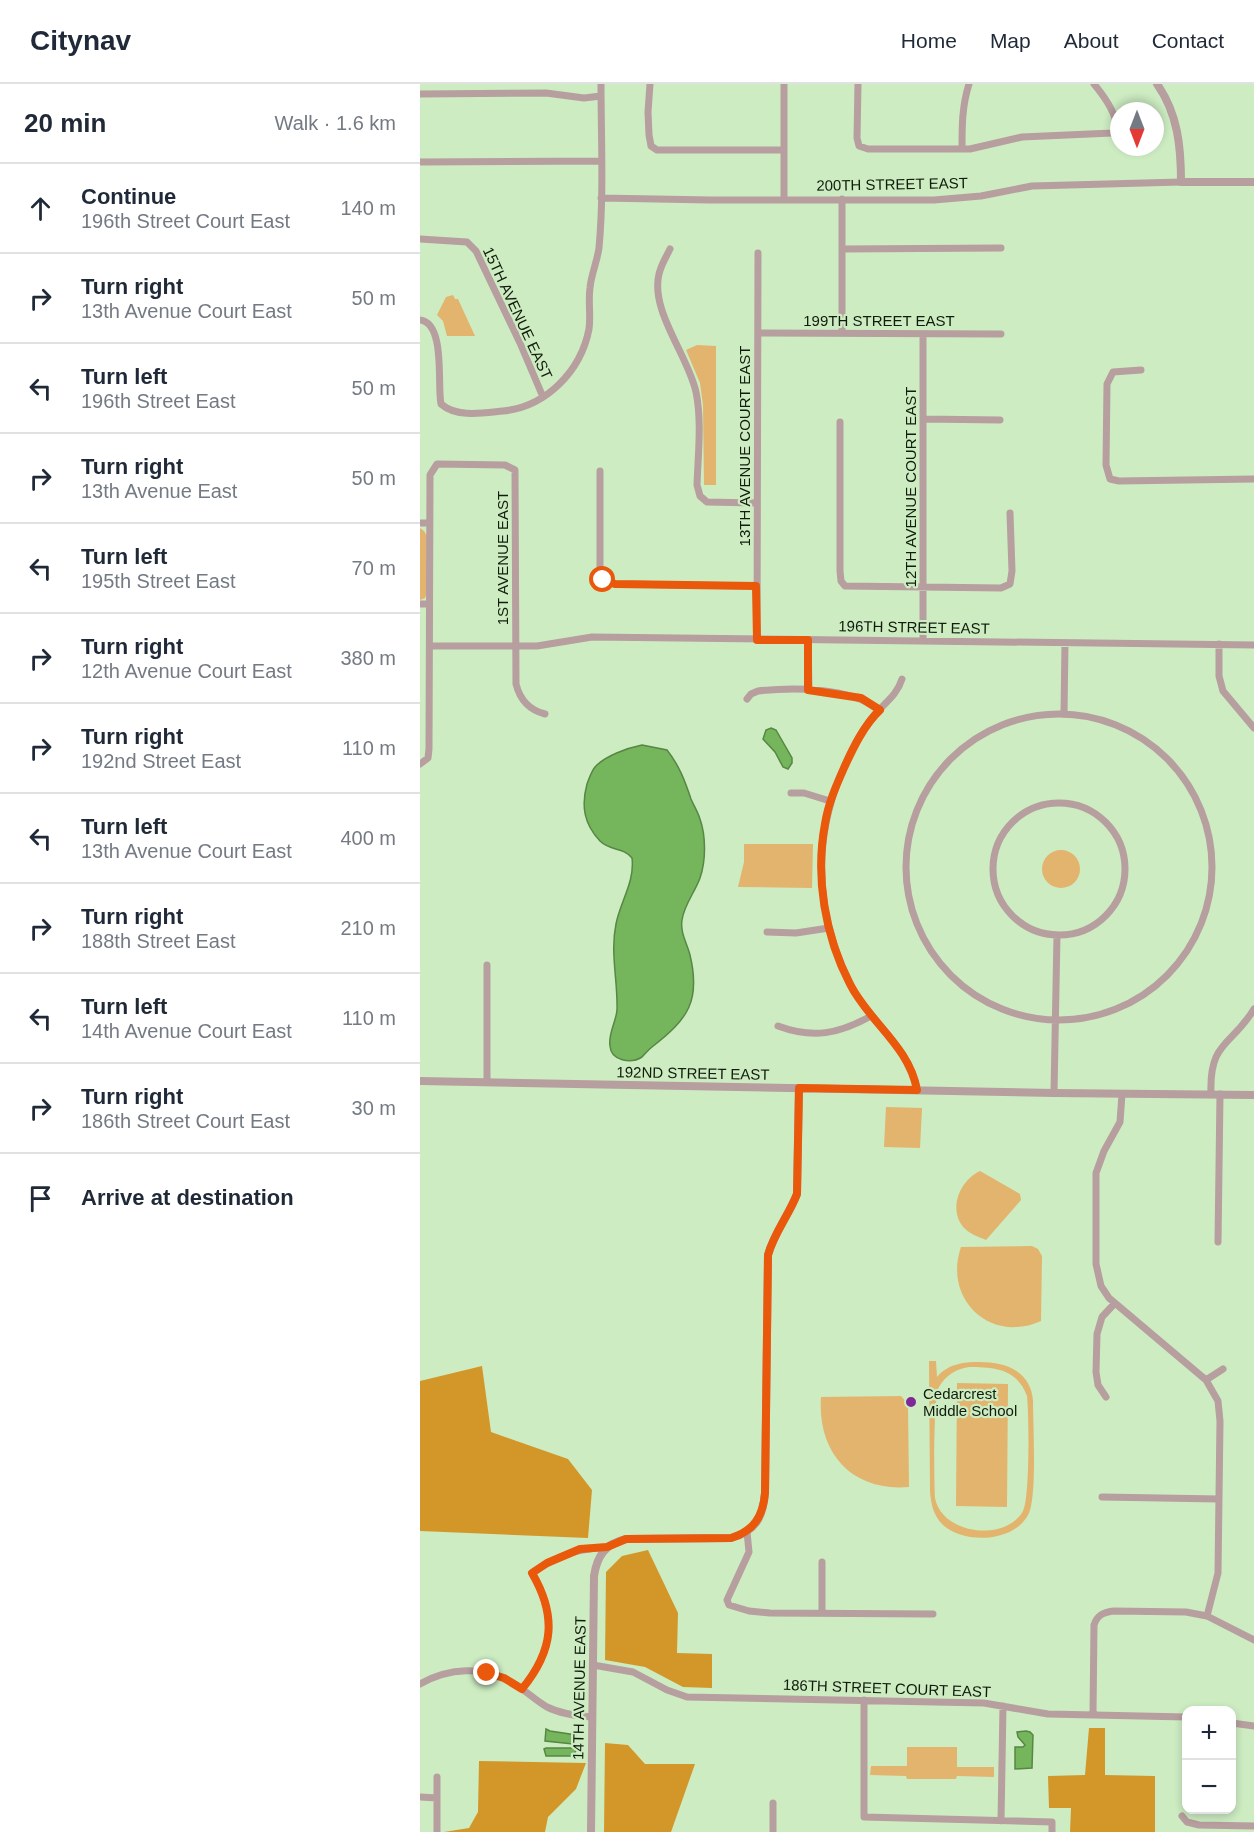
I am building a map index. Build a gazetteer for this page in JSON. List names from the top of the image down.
{
  "streets": {
    "street": [
      "200TH STREET EAST",
      "15TH AVENUE EAST",
      "199TH STREET EAST",
      "13TH AVENUE COURT EAST",
      "12TH AVENUE COURT EAST",
      "1ST AVENUE EAST",
      "196TH STREET EAST",
      "192ND STREET EAST",
      "14TH AVENUE EAST",
      "186TH STREET COURT EAST"
    ]
  },
  "crossings": [
    ["199TH STREET EAST", "13TH AVENUE COURT EAST"],
    ["199TH STREET EAST", "12TH AVENUE COURT EAST"],
    ["13TH AVENUE COURT EAST", "196TH STREET EAST"],
    ["12TH AVENUE COURT EAST", "196TH STREET EAST"],
    ["1ST AVENUE EAST", "196TH STREET EAST"],
    ["14TH AVENUE EAST", "186TH STREET COURT EAST"]
  ],
  "places": ["Cedarcrest Middle School"],
  "north": "bottom",
  "page": {
    "header": "Citynav",
    "nav": [
      "Home",
      "Map",
      "About",
      "Contact"
    ],
    "heading": ["20 min", "Walk · 1.6 km"],
    "list": [
      ["Continue", "196th Street Court East", "140 m"],
      ["Turn right", "13th Avenue Court East", "50 m"],
      ["Turn left", "196th Street East", "50 m"],
      ["Turn right", "13th Avenue East", "50 m"],
      ["Turn left", "195th Street East", "70 m"],
      ["Turn right", "12th Avenue Court East", "380 m"],
      ["Turn right", "192nd Street East", "110 m"],
      ["Turn left", "13th Avenue Court East", "400 m"],
      ["Turn right", "188th Street East", "210 m"],
      ["Turn left", "14th Avenue Court East", "110 m"],
      ["Turn right", "186th Street Court East", "30 m"],
      "Arrive at destination"
    ],
    "map_buttons": ["+", "−"]
  }
}
